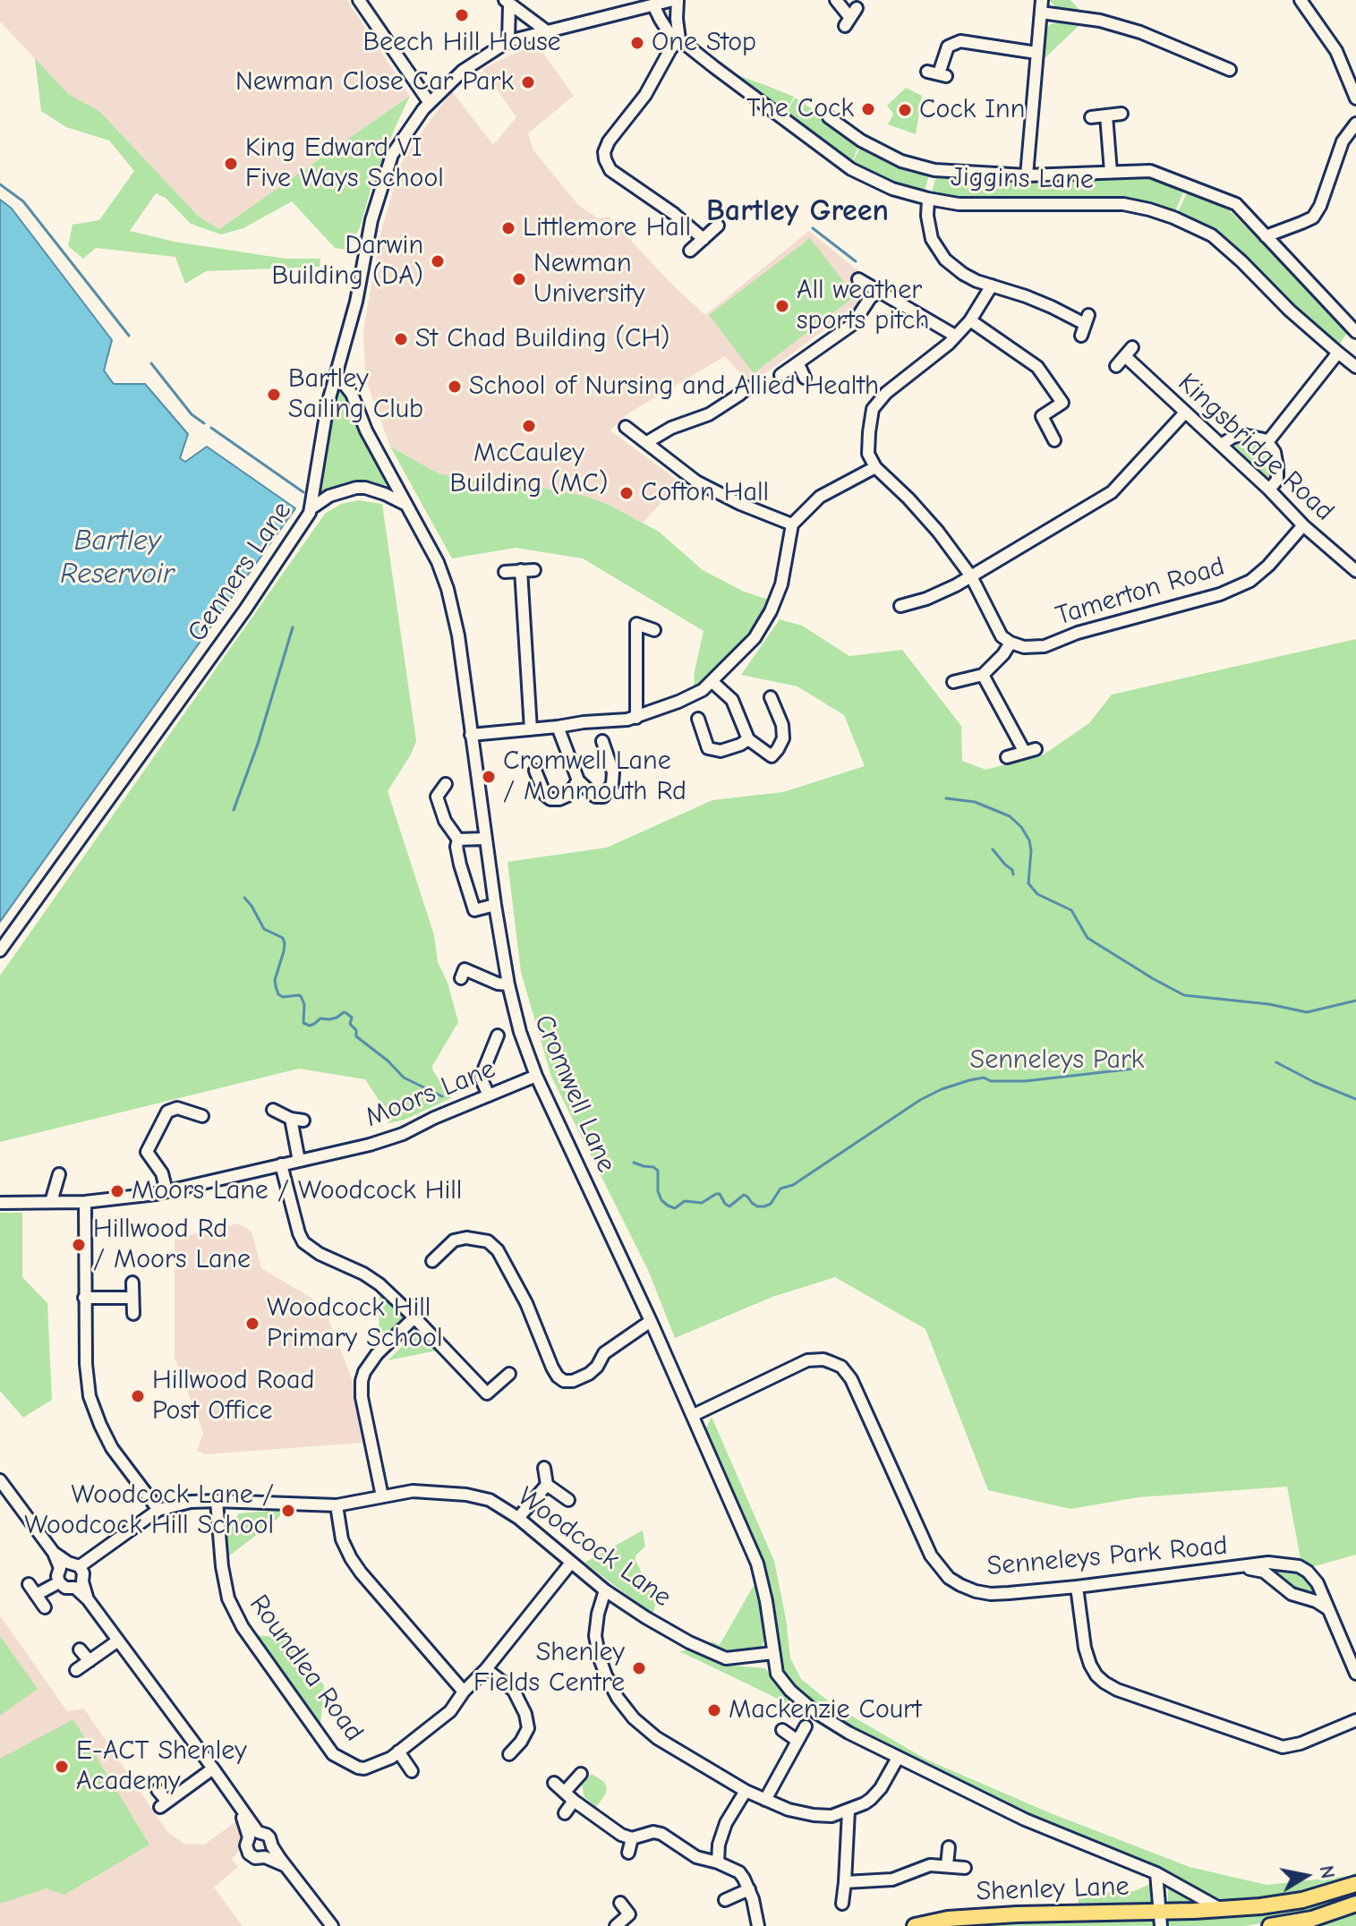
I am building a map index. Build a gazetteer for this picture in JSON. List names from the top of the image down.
{
  "streets": {
    "main road": ["Shenley Lane"],
    "street": [
      "Jiggins Lane",
      "Kingsbridge Road",
      "Genners Lane",
      "Tamerton Road",
      "Moors Lane",
      "Cromwell Lane",
      "Woodcock Lane",
      "Senneleys Park Road",
      "Roundlea Road"
    ]
  },
  "crossings": [
    ["Jiggins Lane", "Genners Lane"],
    ["Kingsbridge Road", "Tamerton Road"],
    ["Genners Lane", "Cromwell Lane"],
    ["Moors Lane", "Cromwell Lane"],
    ["Cromwell Lane", "Woodcock Lane"],
    ["Cromwell Lane", "Senneleys Park Road"],
    ["Woodcock Lane", "Roundlea Road"]
  ],
  "districts": ["Bartley Green"],
  "water": ["Bartley Reservoir"],
  "parks": ["Senneleys Park"],
  "places": [
    "Beech Hill House",
    "One Stop",
    "Newman Close Car Park",
    "The Cock",
    "Cock Inn",
    "King Edward VI Five Ways School",
    "Littlemore Hall",
    "Darwin Building (DA)",
    "Newman University",
    "All weather sports pitch",
    "St Chad Building (CH)",
    "School of Nursing and Allied Health",
    "Bartley Sailing Club",
    "McCauley Building (MC)",
    "Cofton Hall",
    "Cromwell Lane / Monmouth Rd",
    "Moors Lane / Woodcock Hill",
    "Hillwood Rd / Moors Lane",
    "Woodcock Hill Primary School",
    "Hillwood Road Post Office",
    "Woodcock Lane / Woodcock Hill School",
    "Shenley Fields Centre",
    "Mackenzie Court",
    "E-ACT Shenley Academy"
  ],
  "north": "right"
}
